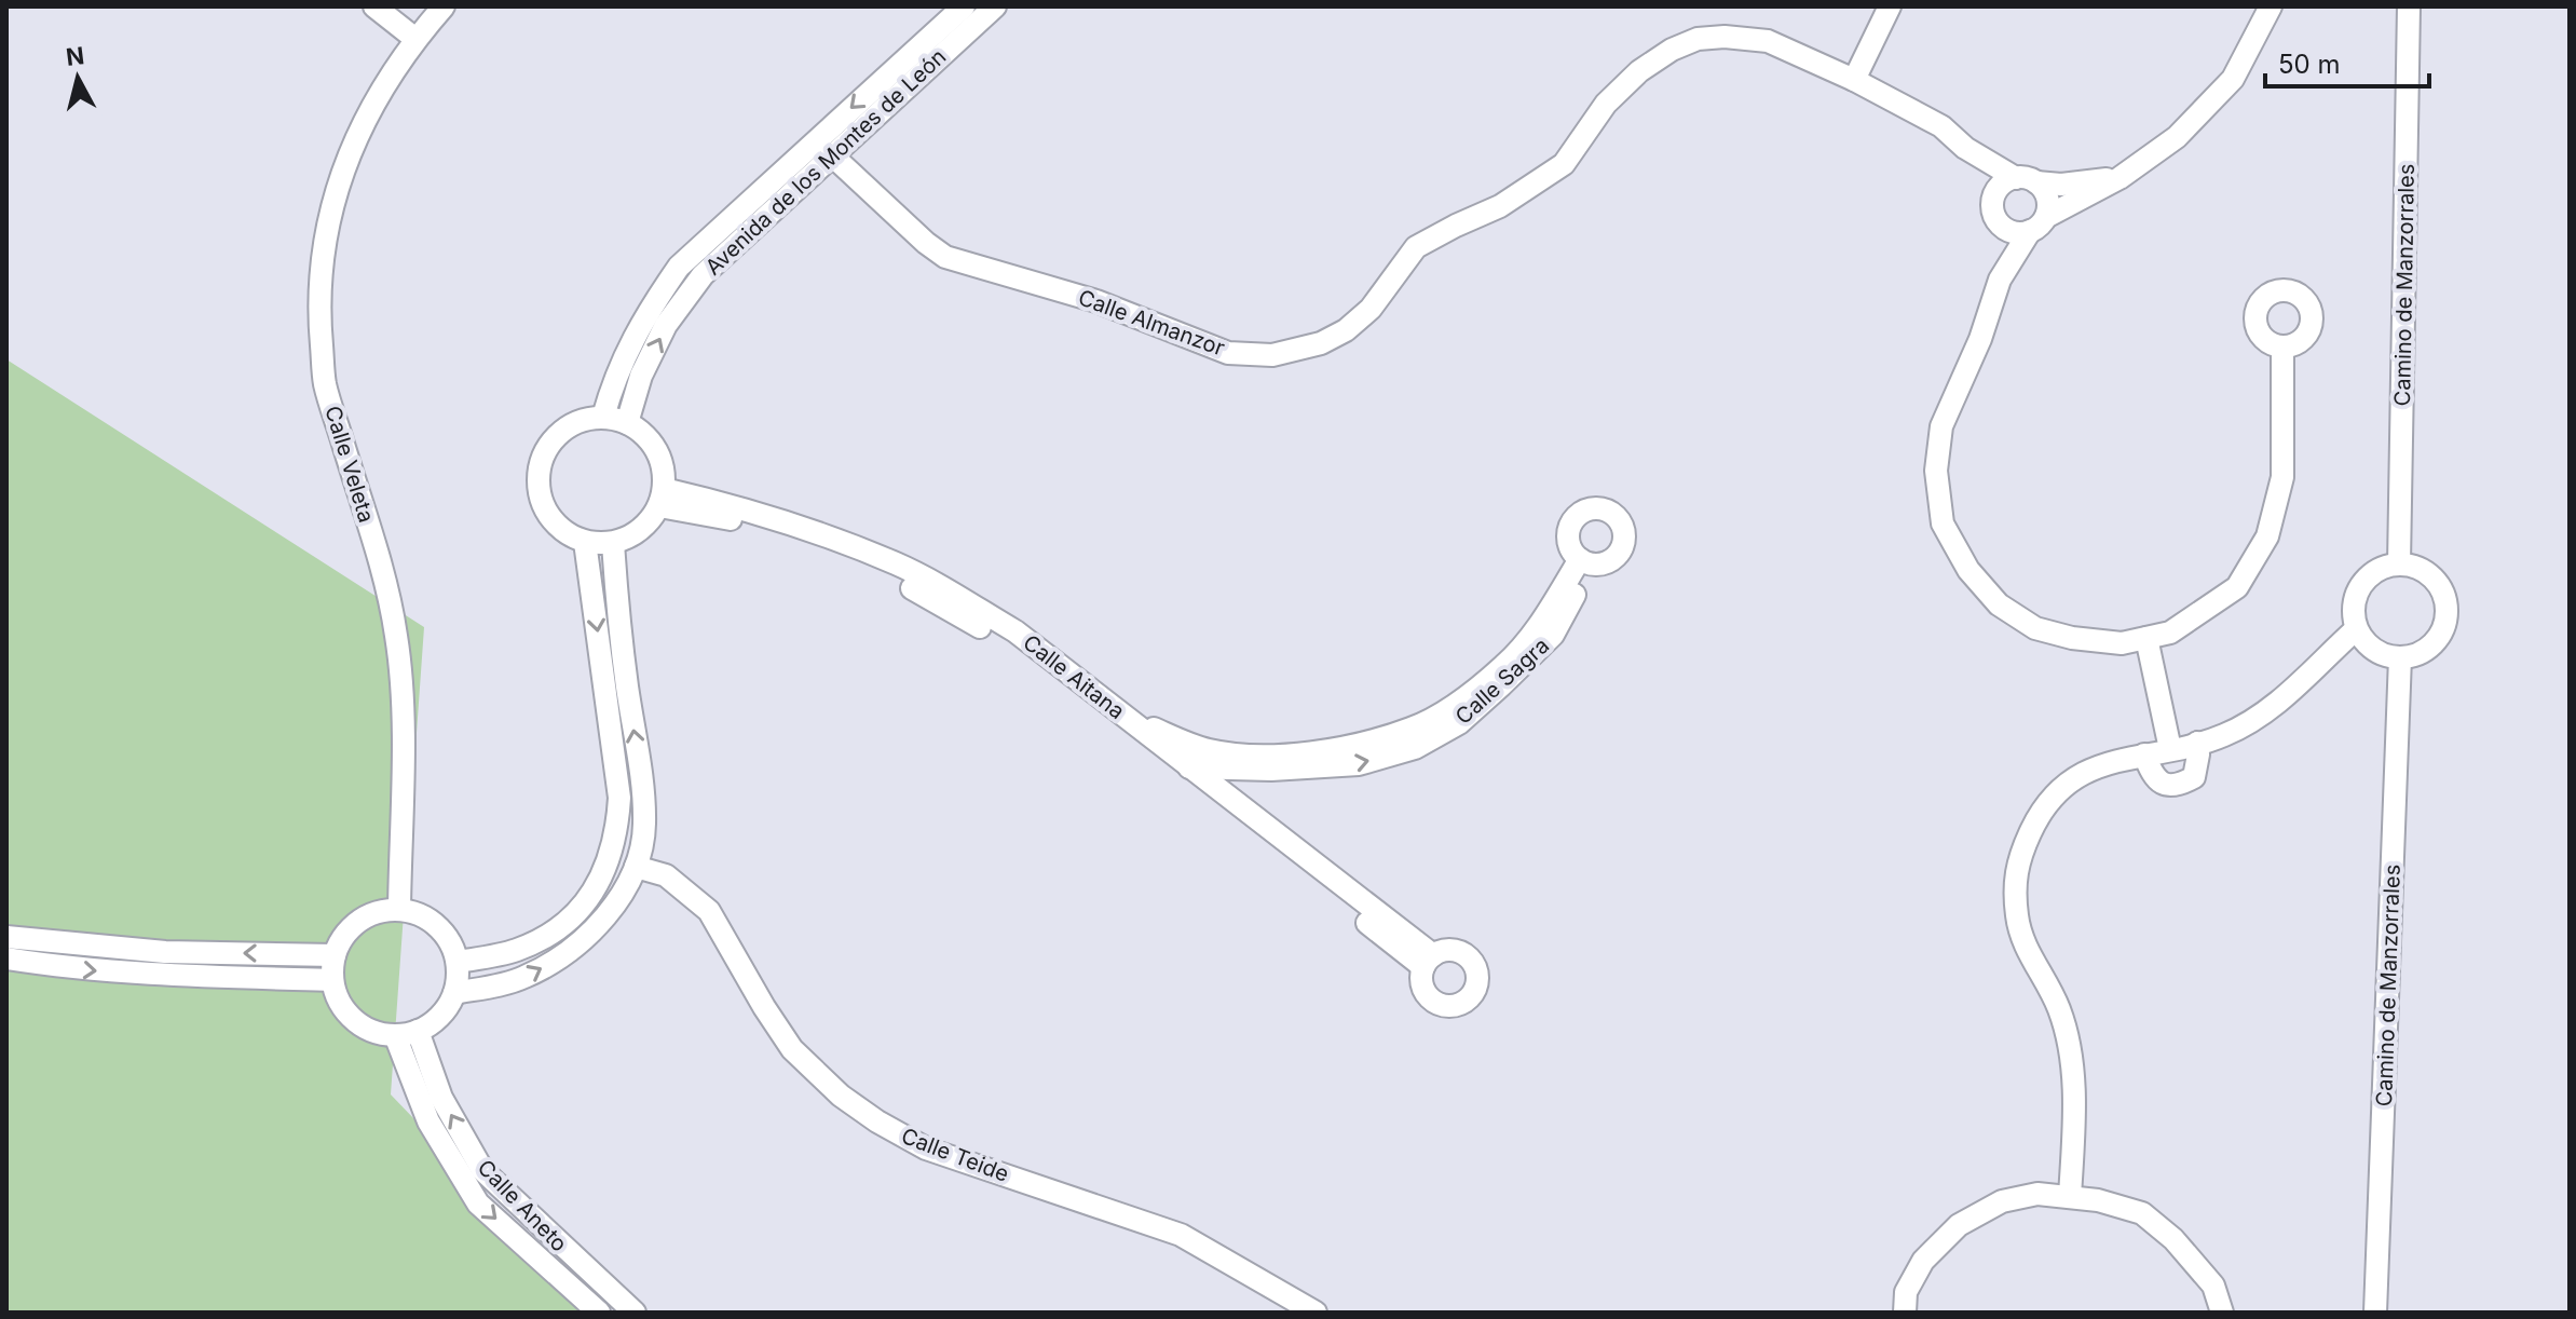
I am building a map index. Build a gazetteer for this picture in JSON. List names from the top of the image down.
{
  "streets": {
    "street": [
      "Avenida de los Montes de León",
      "Camino de Manzorrales",
      "Calle Almanzor",
      "Calle Veleta",
      "Calle Aitana",
      "Calle Sagra",
      "Calle Teide",
      "Calle Aneto"
    ]
  },
  "crossings": [
    ["Avenida de los Montes de León", "Calle Almanzor"],
    ["Avenida de los Montes de León", "Calle Aitana"],
    ["Calle Veleta", "Calle Aneto"],
    ["Calle Aitana", "Calle Sagra"]
  ],
  "scale_bar": "50 m",
  "north": "top"
}
